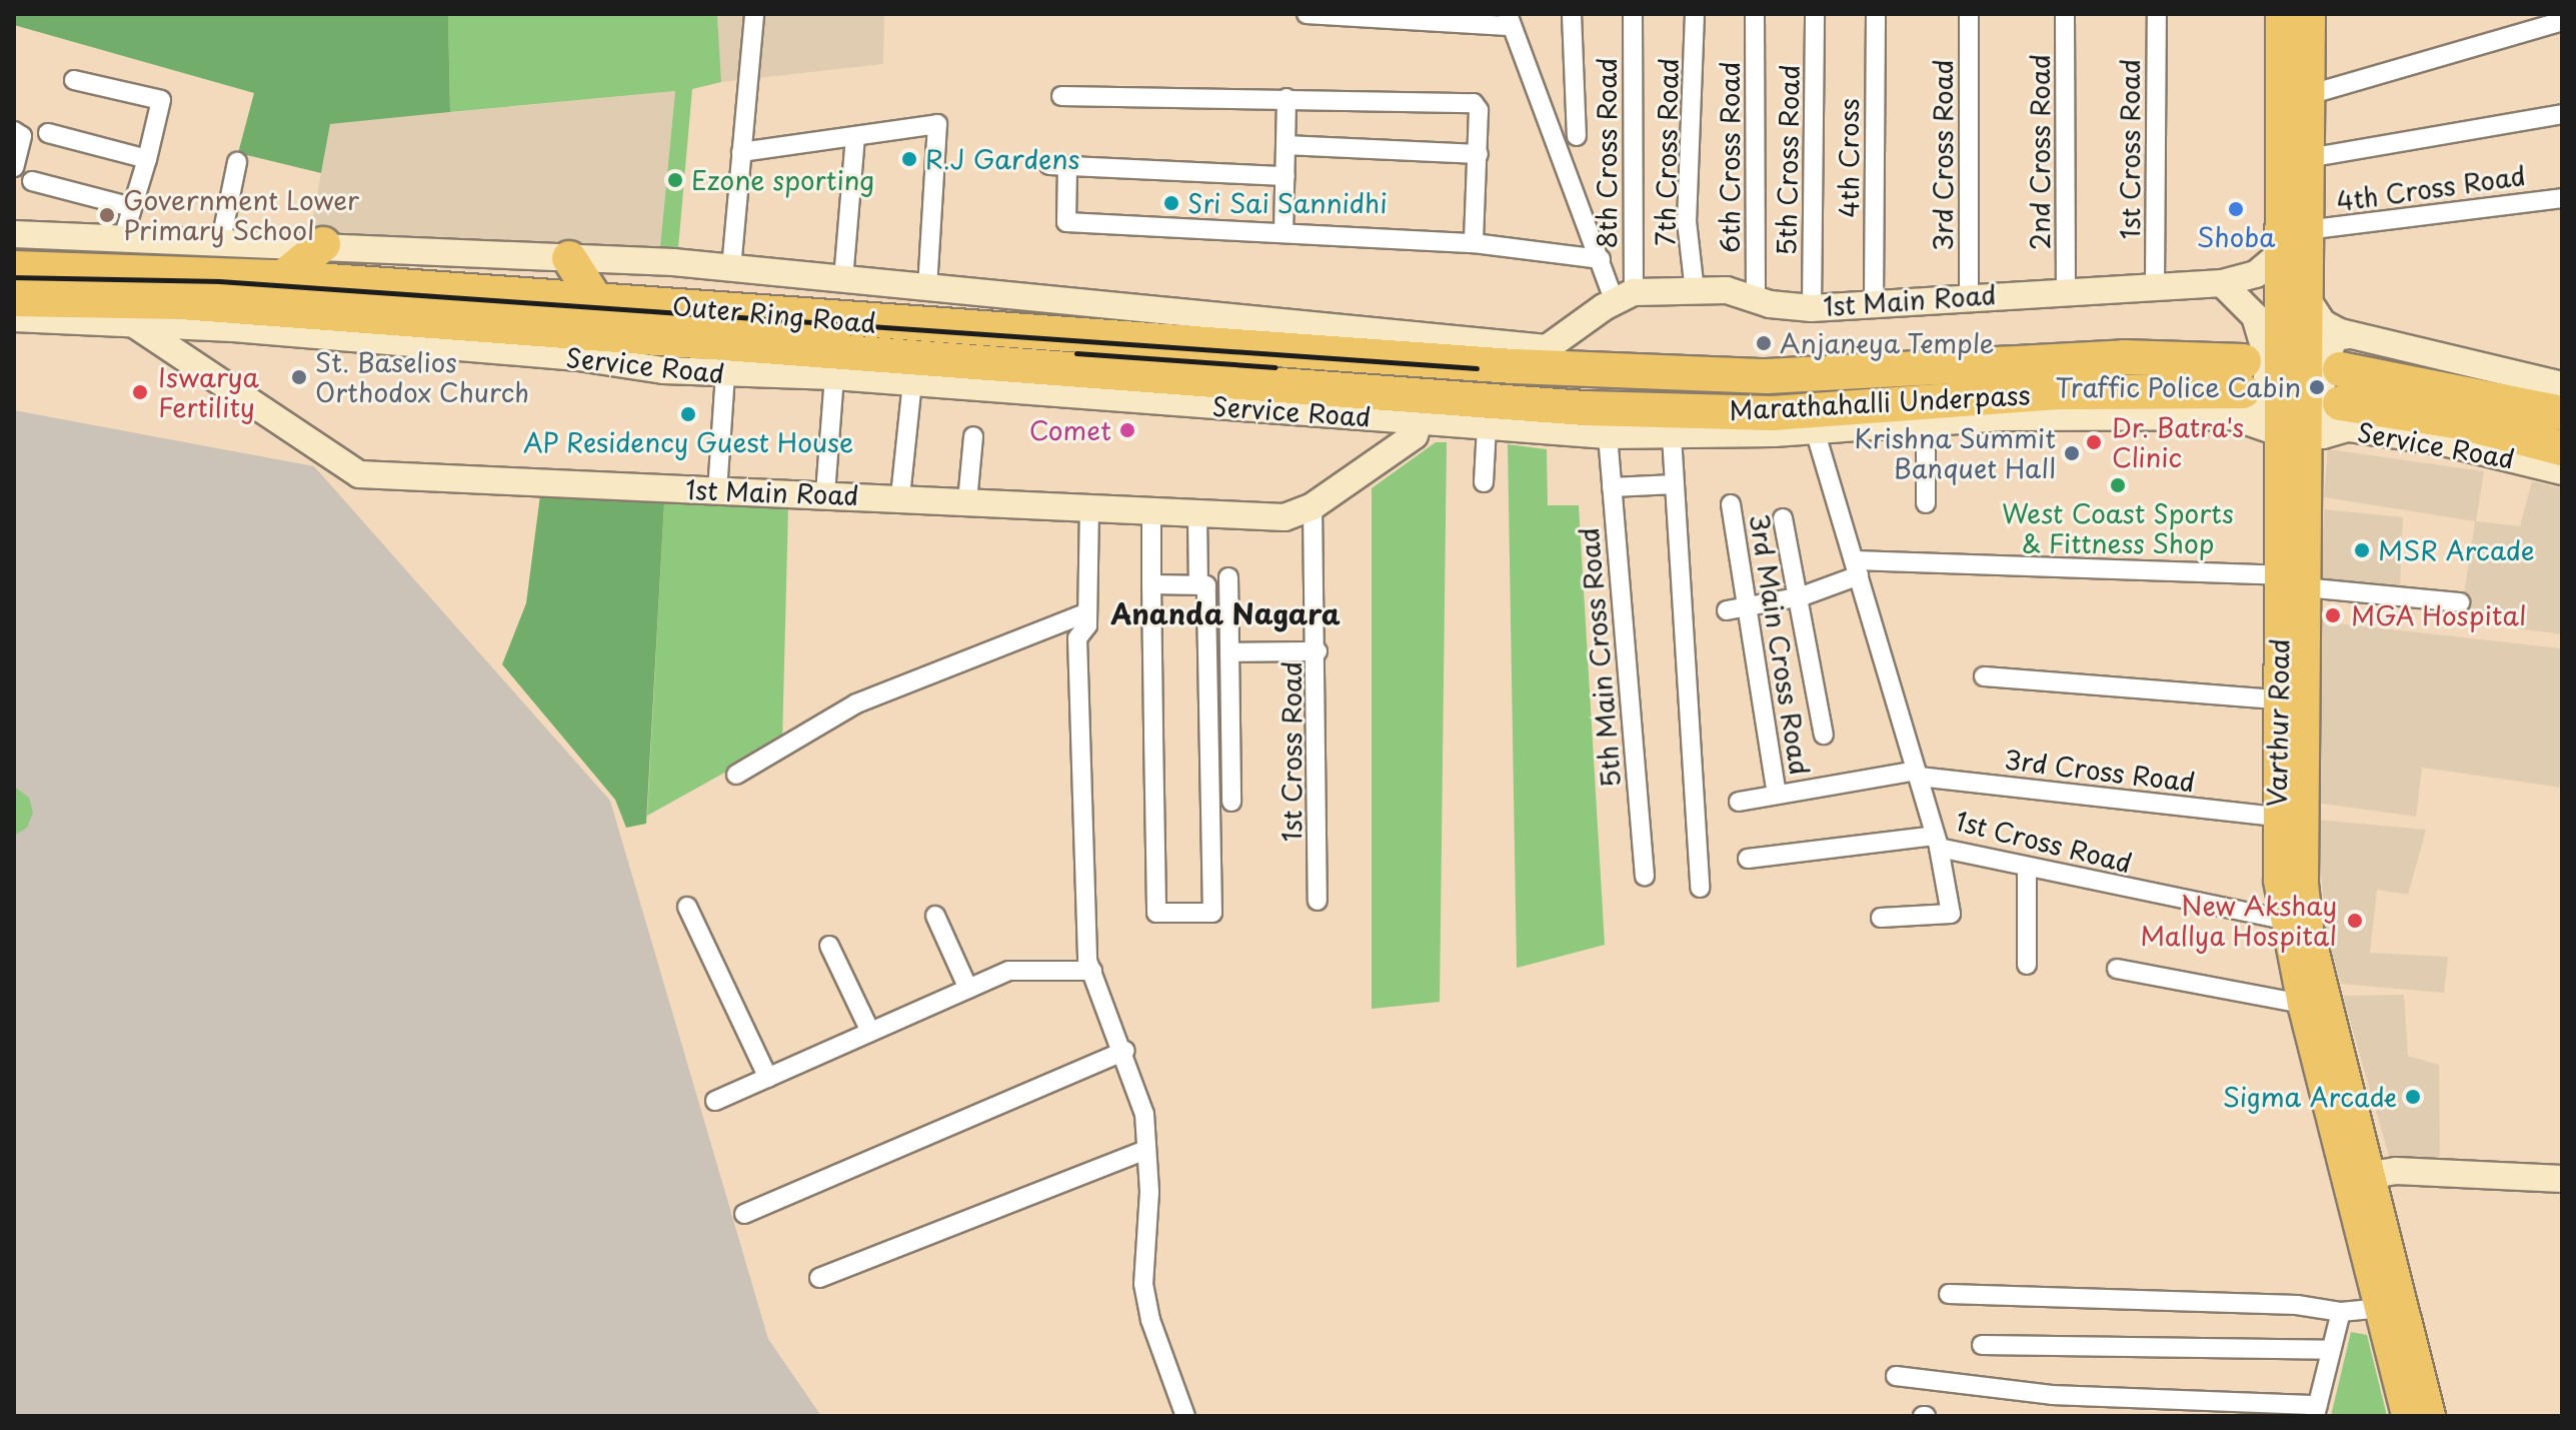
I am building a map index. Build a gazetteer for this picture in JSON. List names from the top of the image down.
{
  "streets": {
    "highway": ["Outer Ring Road", "Marathahalli Underpass"],
    "main road": ["Varthur Road"],
    "street": [
      "1st Cross Road",
      "7th Cross Road",
      "2nd Cross Road",
      "8th Cross Road",
      "3rd Cross Road",
      "6th Cross Road",
      "4th Cross",
      "5th Cross Road",
      "4th Cross Road",
      "1st Main Road",
      "Service Road",
      "3rd Main Cross Road",
      "5th Main Cross Road"
    ]
  },
  "crossings": [
    ["1st Cross Road", "3rd Cross Road"],
    ["1st Cross Road", "1st Main Road"],
    ["1st Cross Road", "Service Road"],
    ["1st Cross Road", "Varthur Road"],
    ["7th Cross Road", "1st Main Road"],
    ["2nd Cross Road", "1st Main Road"],
    ["8th Cross Road", "1st Main Road"],
    ["3rd Cross Road", "1st Main Road"],
    ["3rd Cross Road", "Varthur Road"],
    ["6th Cross Road", "1st Main Road"],
    ["4th Cross", "1st Main Road"],
    ["5th Cross Road", "1st Main Road"],
    ["4th Cross Road", "Varthur Road"],
    ["1st Main Road", "Outer Ring Road"],
    ["1st Main Road", "Service Road"],
    ["1st Main Road", "Marathahalli Underpass"],
    ["1st Main Road", "Varthur Road"],
    ["Outer Ring Road", "Service Road"],
    ["Outer Ring Road", "Marathahalli Underpass"],
    ["Service Road", "Marathahalli Underpass"],
    ["Service Road", "5th Main Cross Road"],
    ["Service Road", "Varthur Road"]
  ],
  "districts": ["Ananda Nagara"],
  "places": [
    "R.J Gardens",
    "Ezone sporting",
    "Sri Sai Sannidhi",
    "Shoba",
    "Government Lower Primary School",
    "Anjaneya Temple",
    "St. Baselios Orthodox Church",
    "Traffic Police Cabin",
    "Iswarya Fertility",
    "AP Residency Guest House",
    "Comet",
    "Dr. Batra's Clinic",
    "Krishna Summit Banquet Hall",
    "West Coast Sports & Fittness Shop",
    "MSR Arcade",
    "MGA Hospital",
    "New Akshay Mallya Hospital",
    "Sigma Arcade"
  ]
}
